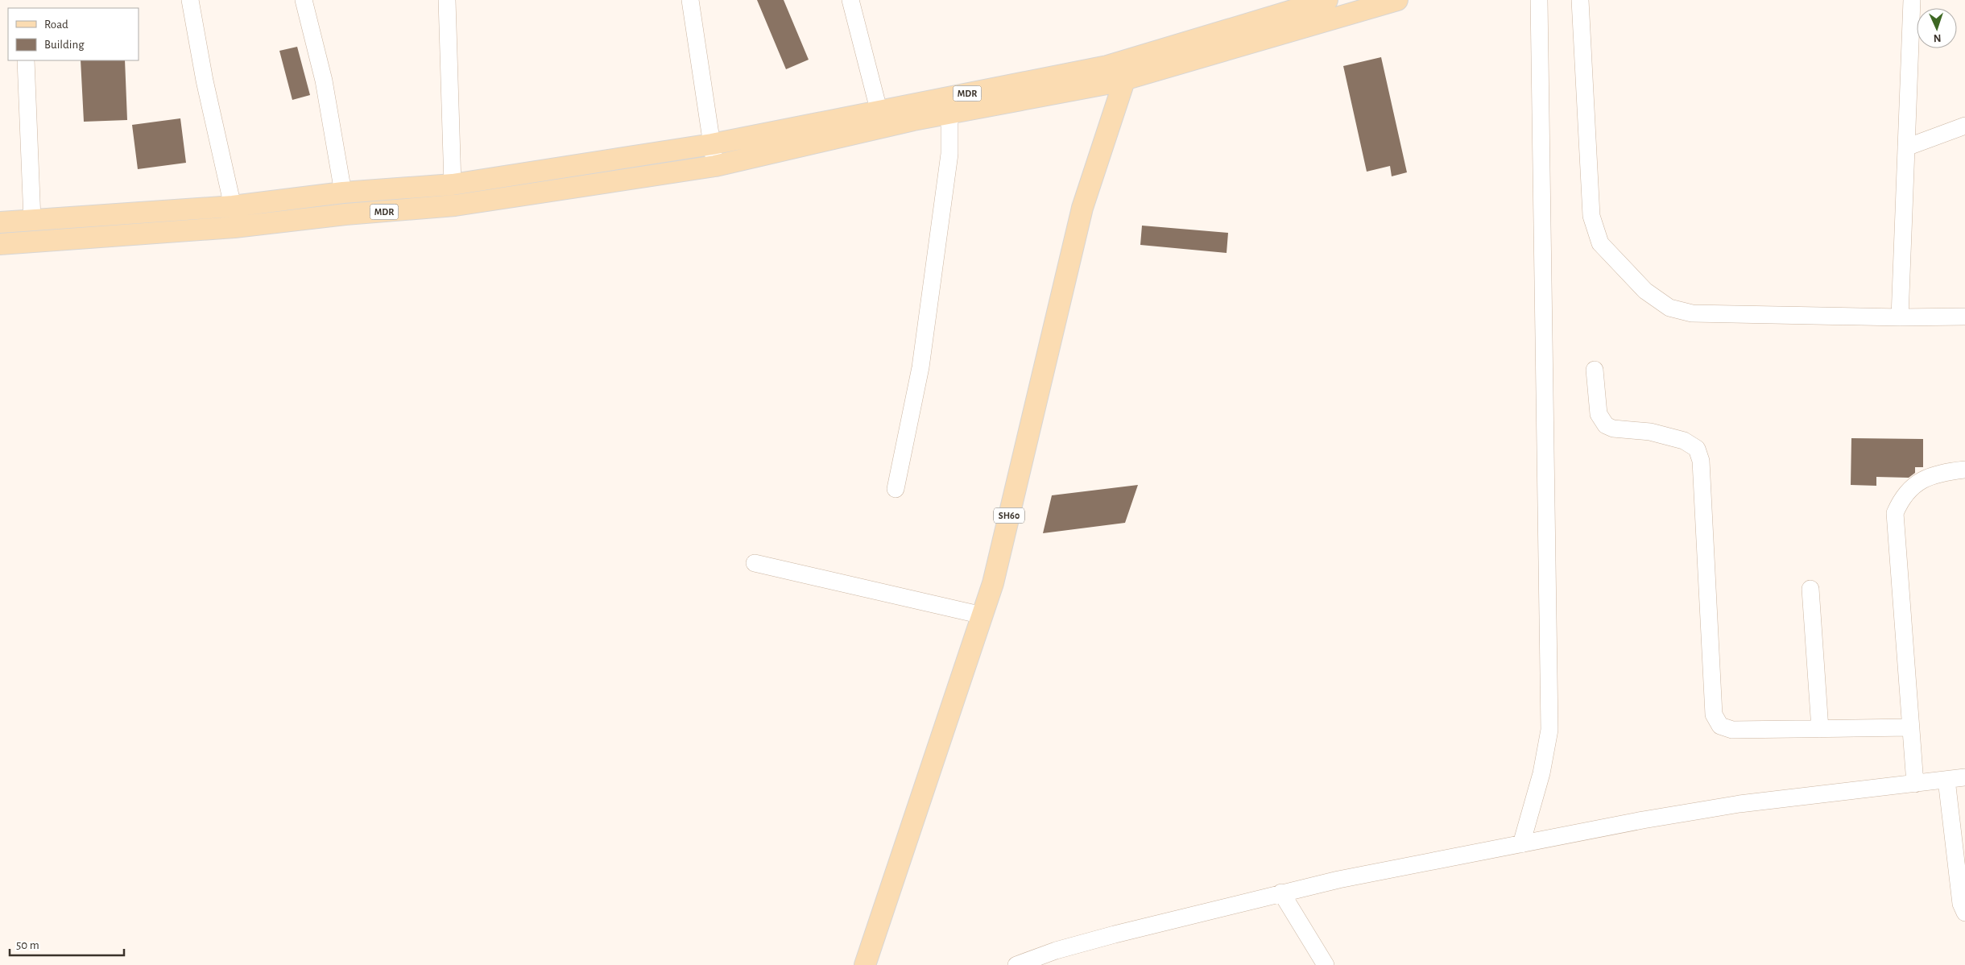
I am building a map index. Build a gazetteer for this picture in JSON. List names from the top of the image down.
{
  "streets": {
    "main road": ["MDR", "SH60"]
  },
  "crossings": [
    ["MDR", "SH60"]
  ],
  "legend": ["Road", "Building"],
  "scale_bar": "50 m",
  "north": "bottom"
}
